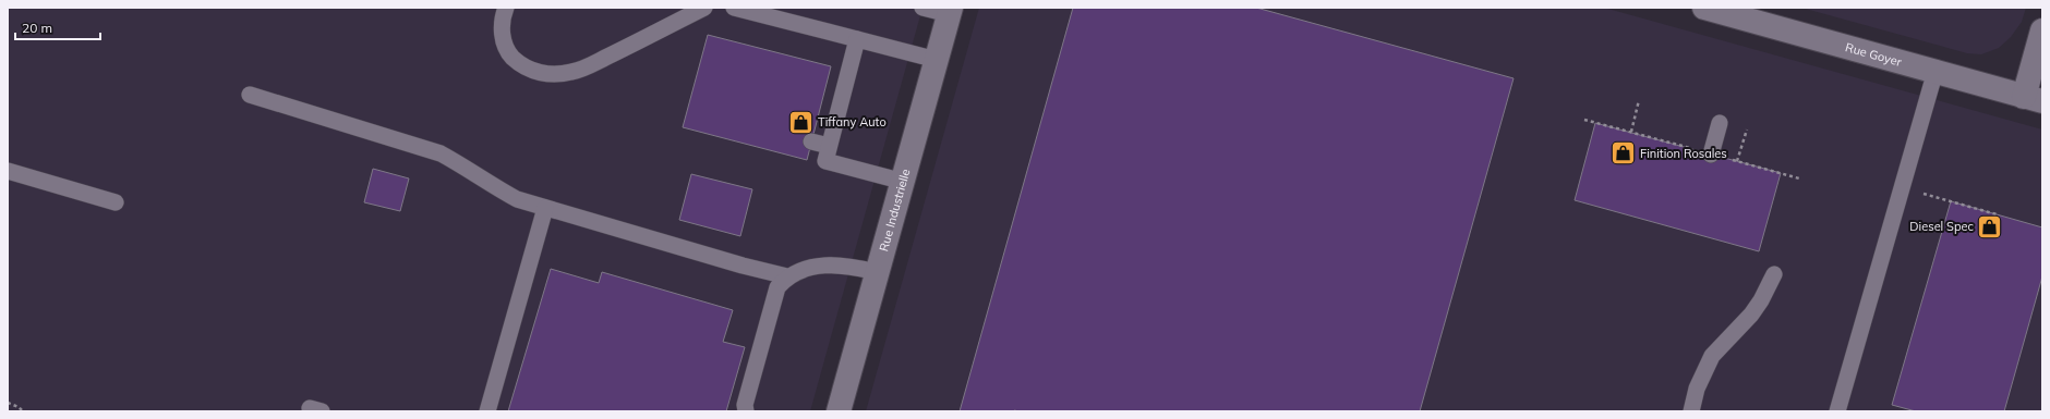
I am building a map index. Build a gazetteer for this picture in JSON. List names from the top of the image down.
{
  "streets": {
    "street": ["Rue Goyer", "Rue Industrielle"]
  },
  "places": {
    "shop": ["Tiffany Auto", "Finition Rosales", "Diesel Spec"]
  },
  "scale_bar": "20 m"
}
